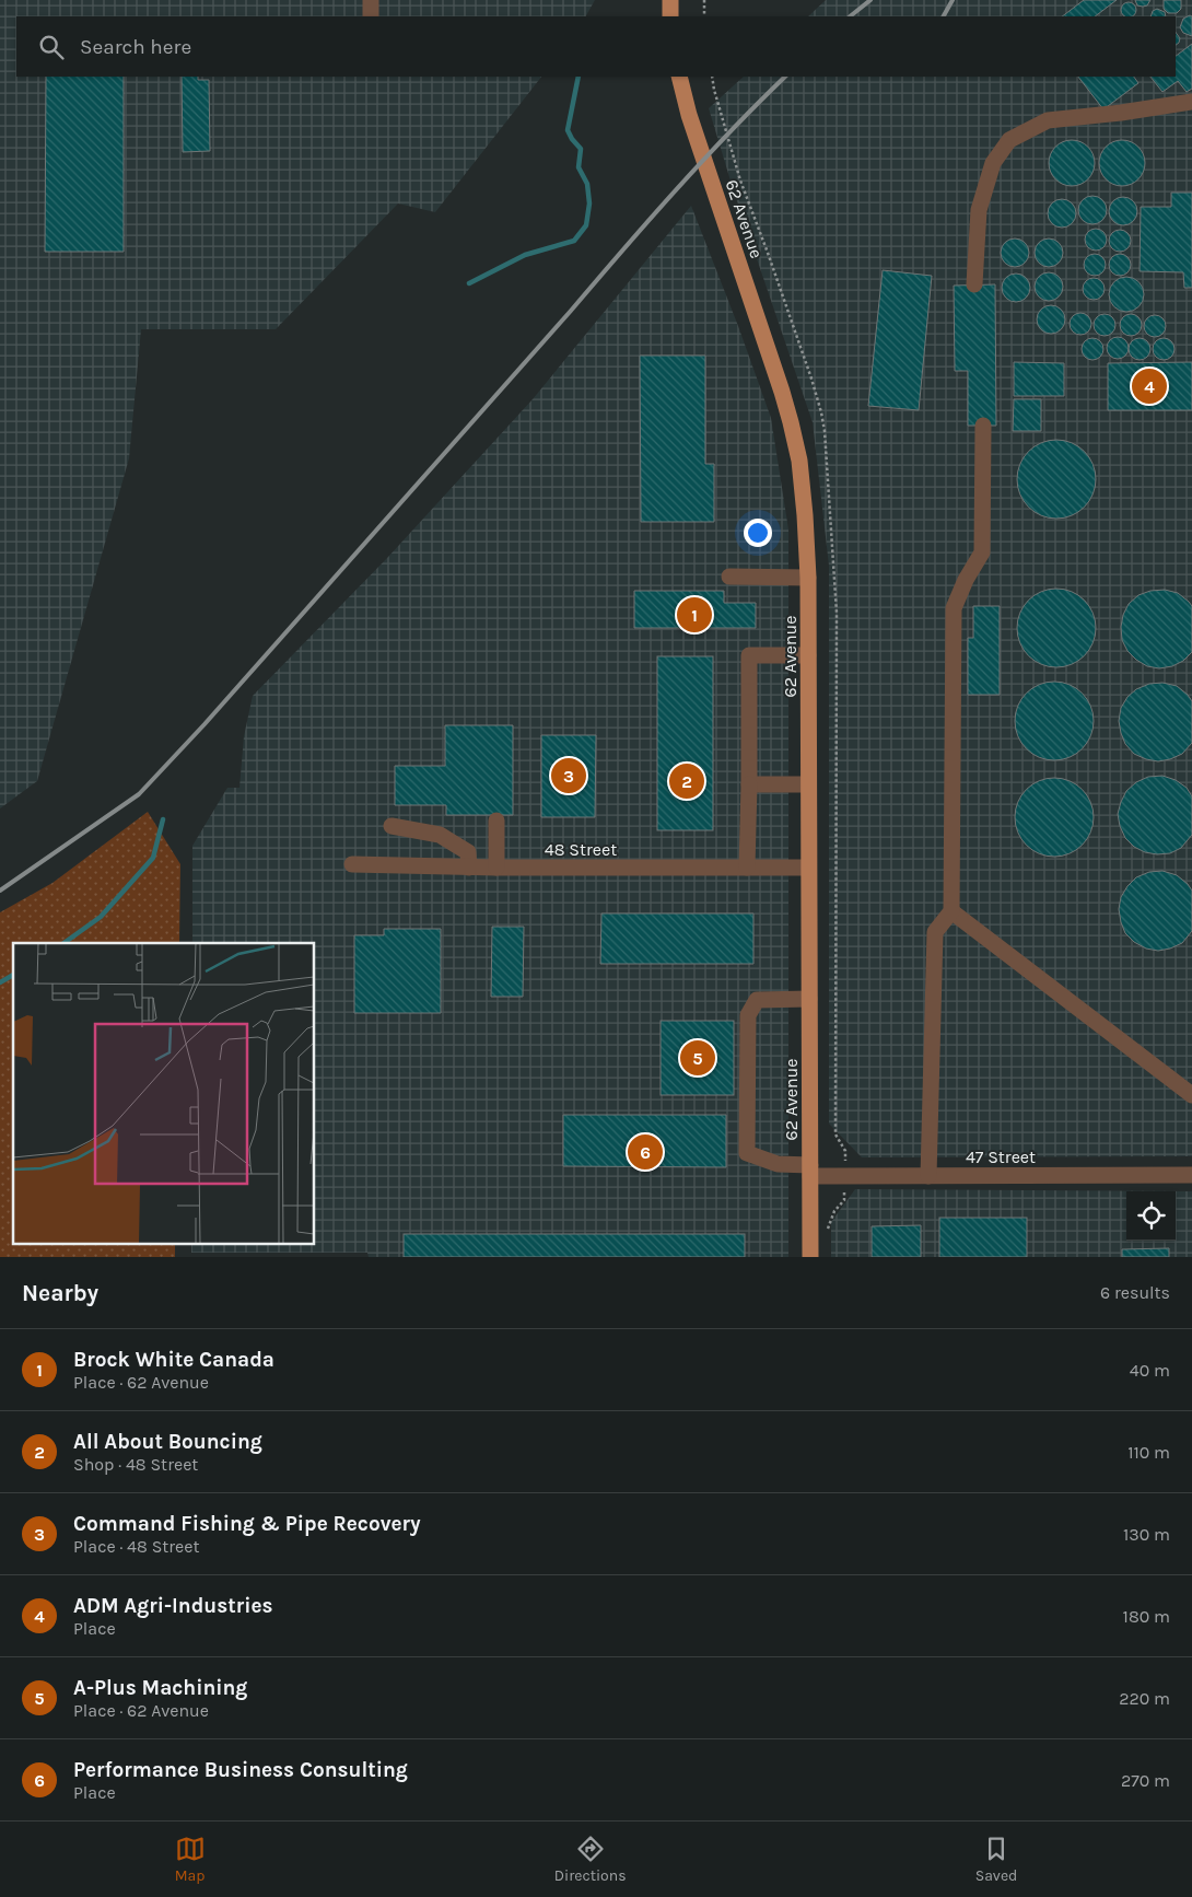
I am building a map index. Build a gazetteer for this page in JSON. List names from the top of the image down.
{
  "streets": {
    "main road": ["62 Avenue"],
    "street": ["48 Street", "47 Street"]
  },
  "crossings": [
    ["62 Avenue", "48 Street"],
    ["62 Avenue", "47 Street"]
  ],
  "page": {
    "search": "Search here",
    "pins": [
      "4",
      "1",
      "3",
      "2",
      "5",
      "6"
    ],
    "heading": ["Nearby", "6 results"],
    "list": [
      {
        "mark": "1",
        "name": "Brock White Canada",
        "note": "Place · 62 Avenue",
        "value": "40 m"
      },
      {
        "mark": "2",
        "name": "All About Bouncing",
        "note": "Shop · 48 Street",
        "value": "110 m"
      },
      {
        "mark": "3",
        "name": "Command Fishing & Pipe Recovery",
        "note": "Place · 48 Street",
        "value": "130 m"
      },
      {
        "mark": "4",
        "name": "ADM Agri-Industries",
        "note": "Place",
        "value": "180 m"
      },
      {
        "mark": "5",
        "name": "A-Plus Machining",
        "note": "Place · 62 Avenue",
        "value": "220 m"
      },
      {
        "mark": "6",
        "name": "Performance Business Consulting",
        "note": "Place",
        "value": "270 m"
      }
    ],
    "nav": ["Map", "Directions", "Saved"]
  }
}
